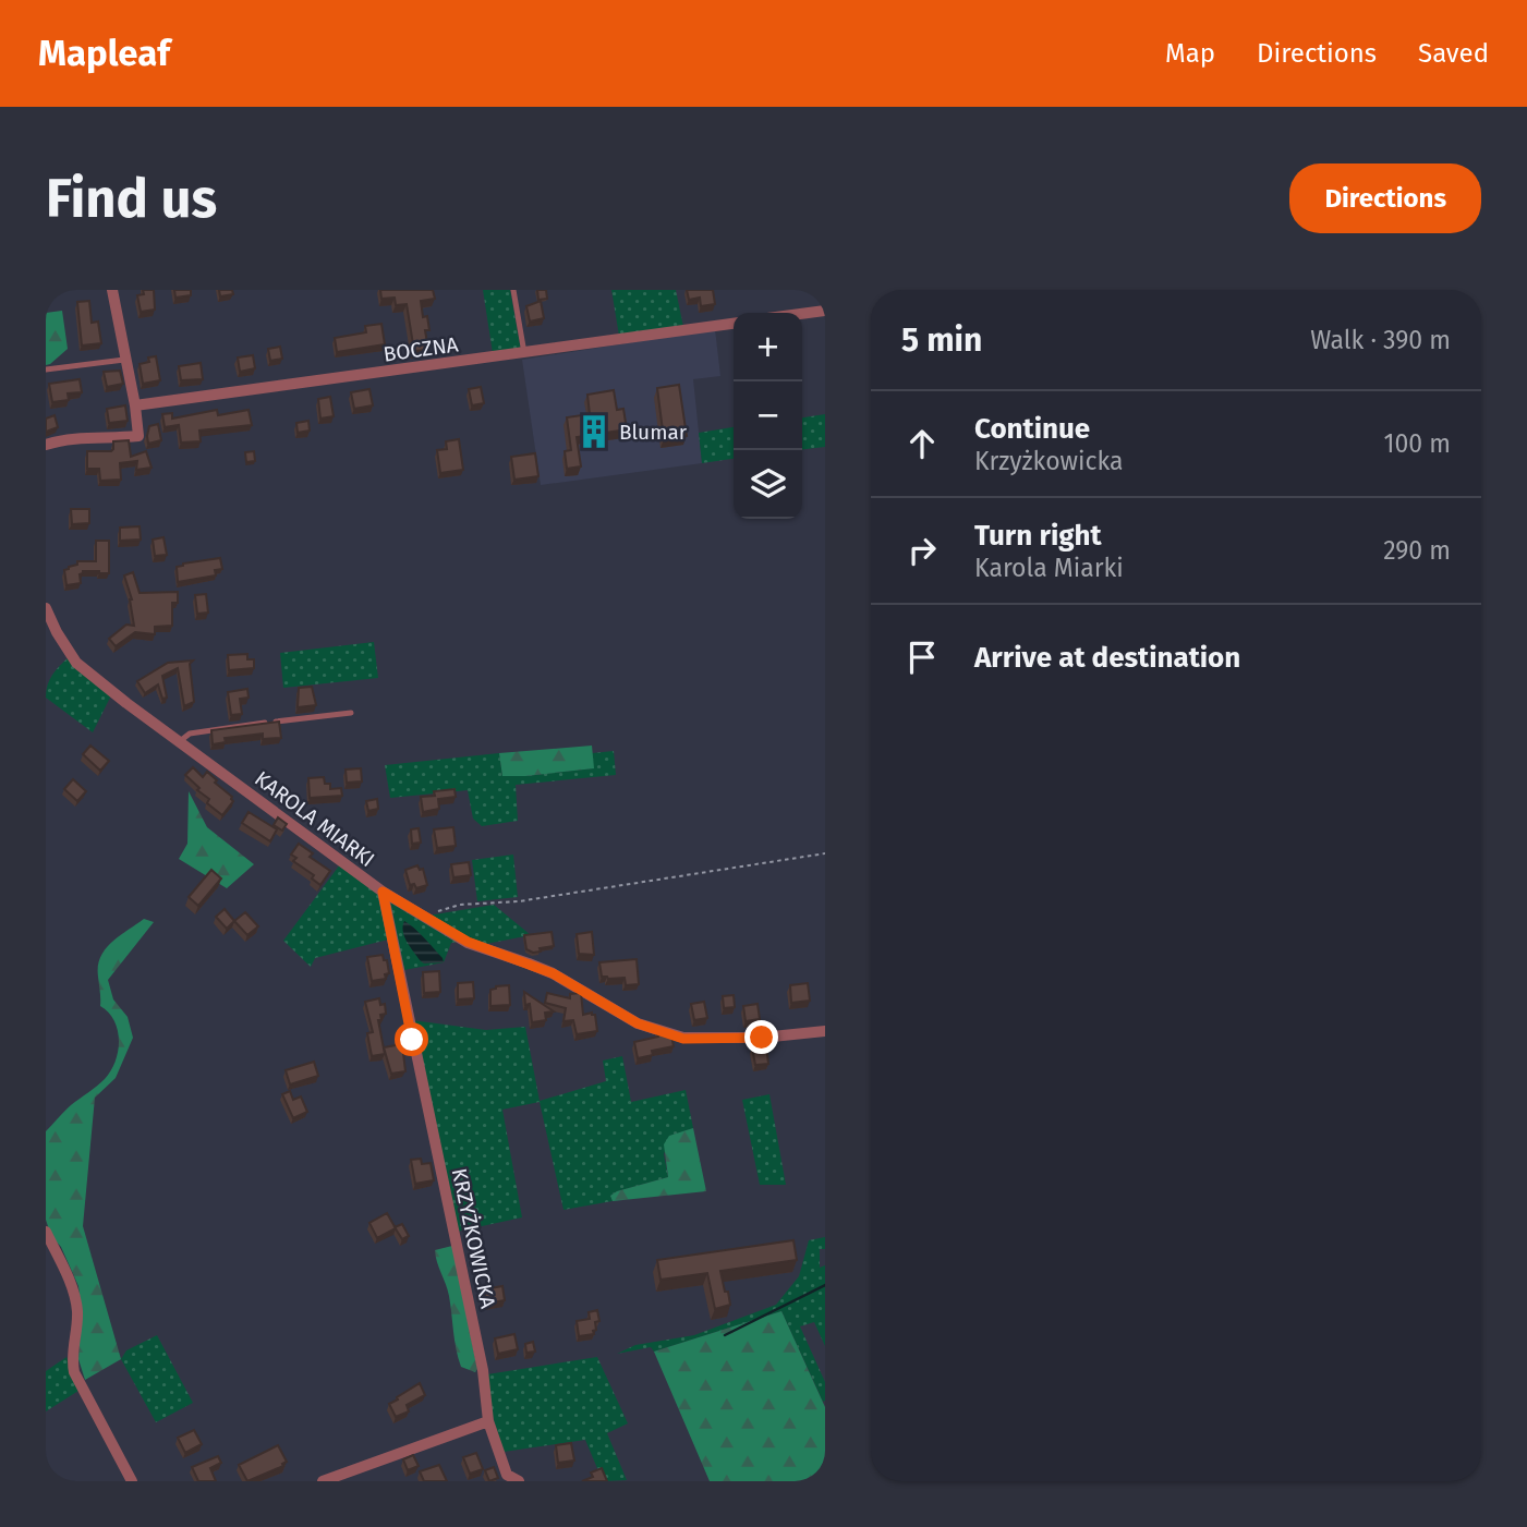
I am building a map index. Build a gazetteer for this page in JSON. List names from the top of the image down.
{
  "streets": {
    "street": ["BOCZNA", "KAROLA MIARKI", "KRZYŻKOWICKA"]
  },
  "crossings": [
    ["KAROLA MIARKI", "KRZYŻKOWICKA"]
  ],
  "places": {
    "building": ["Blumar"]
  },
  "page": {
    "header": "Mapleaf",
    "nav": ["Map", "Directions", "Saved"],
    "buttons": "Directions",
    "title": "Find us",
    "heading": ["5 min", "Walk · 390 m"],
    "map_buttons": ["+", "−"],
    "list": [
      ["Continue", "Krzyżkowicka", "100 m"],
      ["Turn right", "Karola Miarki", "290 m"],
      "Arrive at destination"
    ]
  }
}
